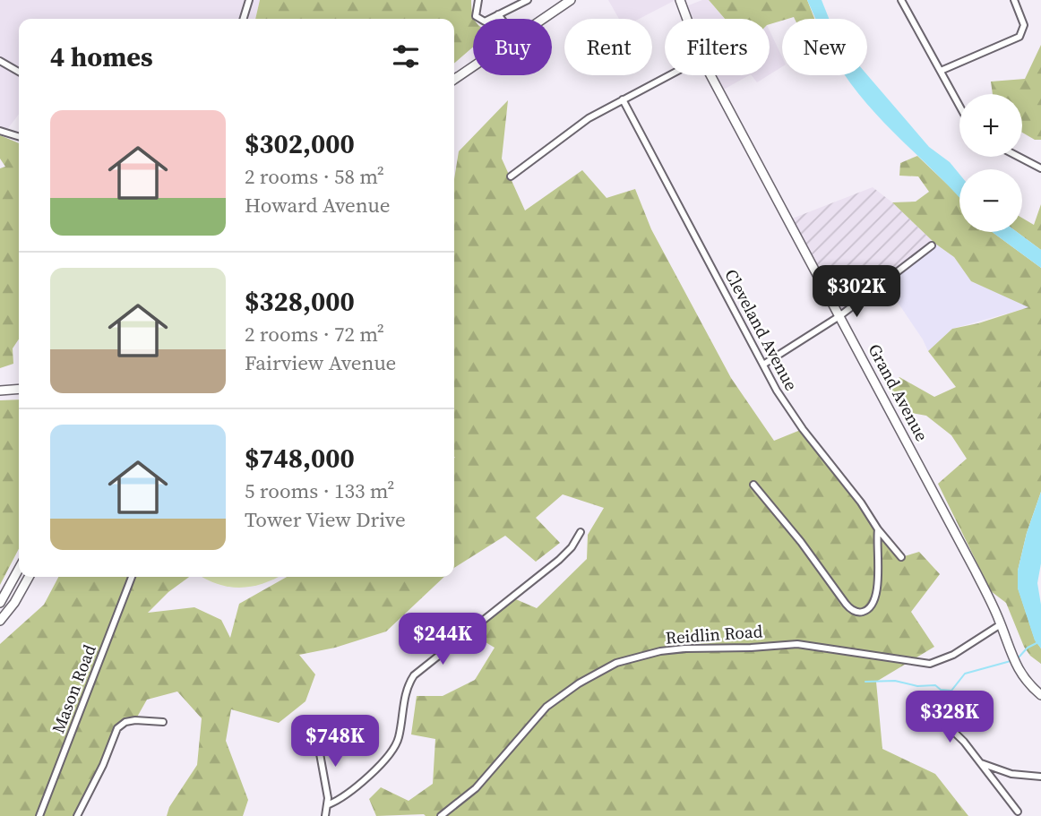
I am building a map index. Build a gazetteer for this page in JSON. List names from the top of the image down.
{
  "streets": {
    "street": [
      "Cleveland Avenue",
      "Grand Avenue",
      "Reidlin Road",
      "Mason Road"
    ]
  },
  "crossings": [
    ["Grand Avenue", "Reidlin Road"]
  ],
  "page": {
    "chip": [
      "Buy",
      "Rent",
      "Filters",
      "New"
    ],
    "heading": "4 homes",
    "map_buttons": ["+", "−"],
    "list": [
      {
        "name": "$302,000",
        "note": "2 rooms · 58 m² · Howard Avenue"
      },
      {
        "name": "$328,000",
        "note": "2 rooms · 72 m² · Fairview Avenue"
      },
      {
        "name": "$748,000",
        "note": "5 rooms · 133 m² · Tower View Drive"
      }
    ],
    "price": [
      "$302K",
      "$244K",
      "$328K",
      "$748K"
    ]
  }
}
